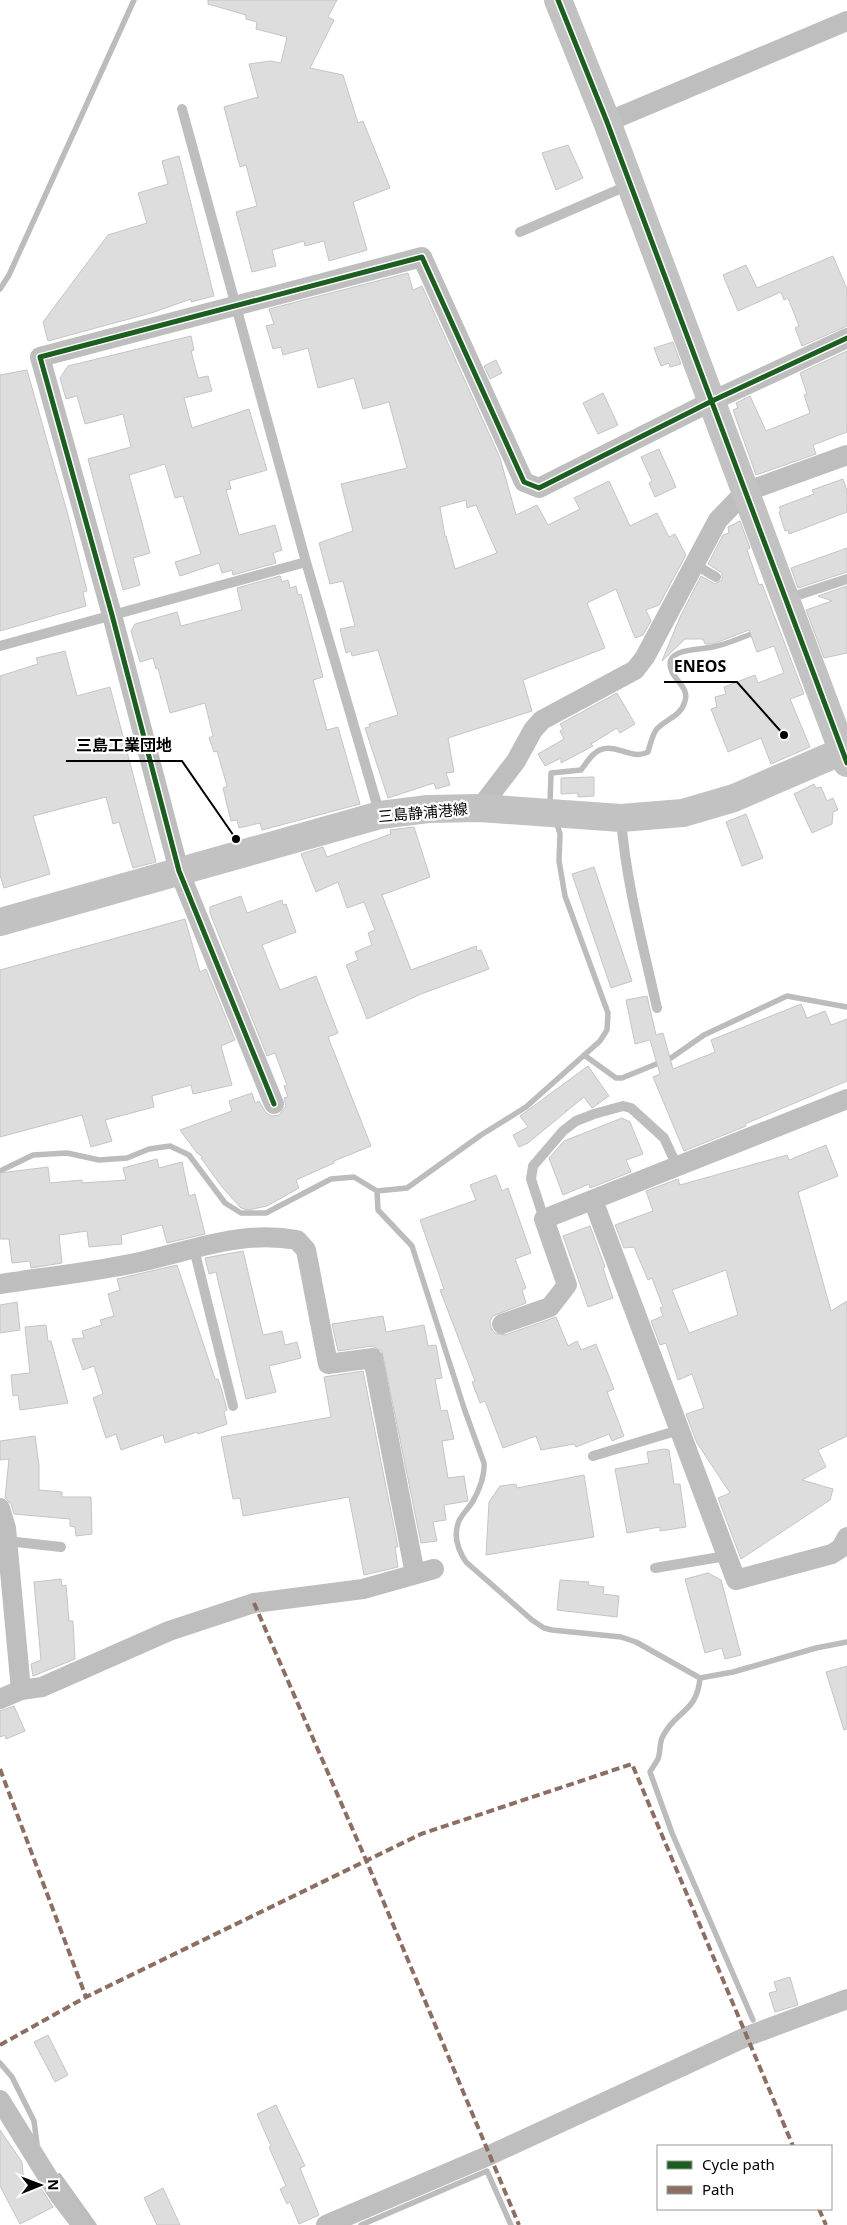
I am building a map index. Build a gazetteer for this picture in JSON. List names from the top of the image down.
{
  "streets": {
    "main road": ["三島静浦港線"]
  },
  "places": ["ENEOS", "三島工業団地"],
  "legend": ["Cycle path", "Path"],
  "north": "right"
}
